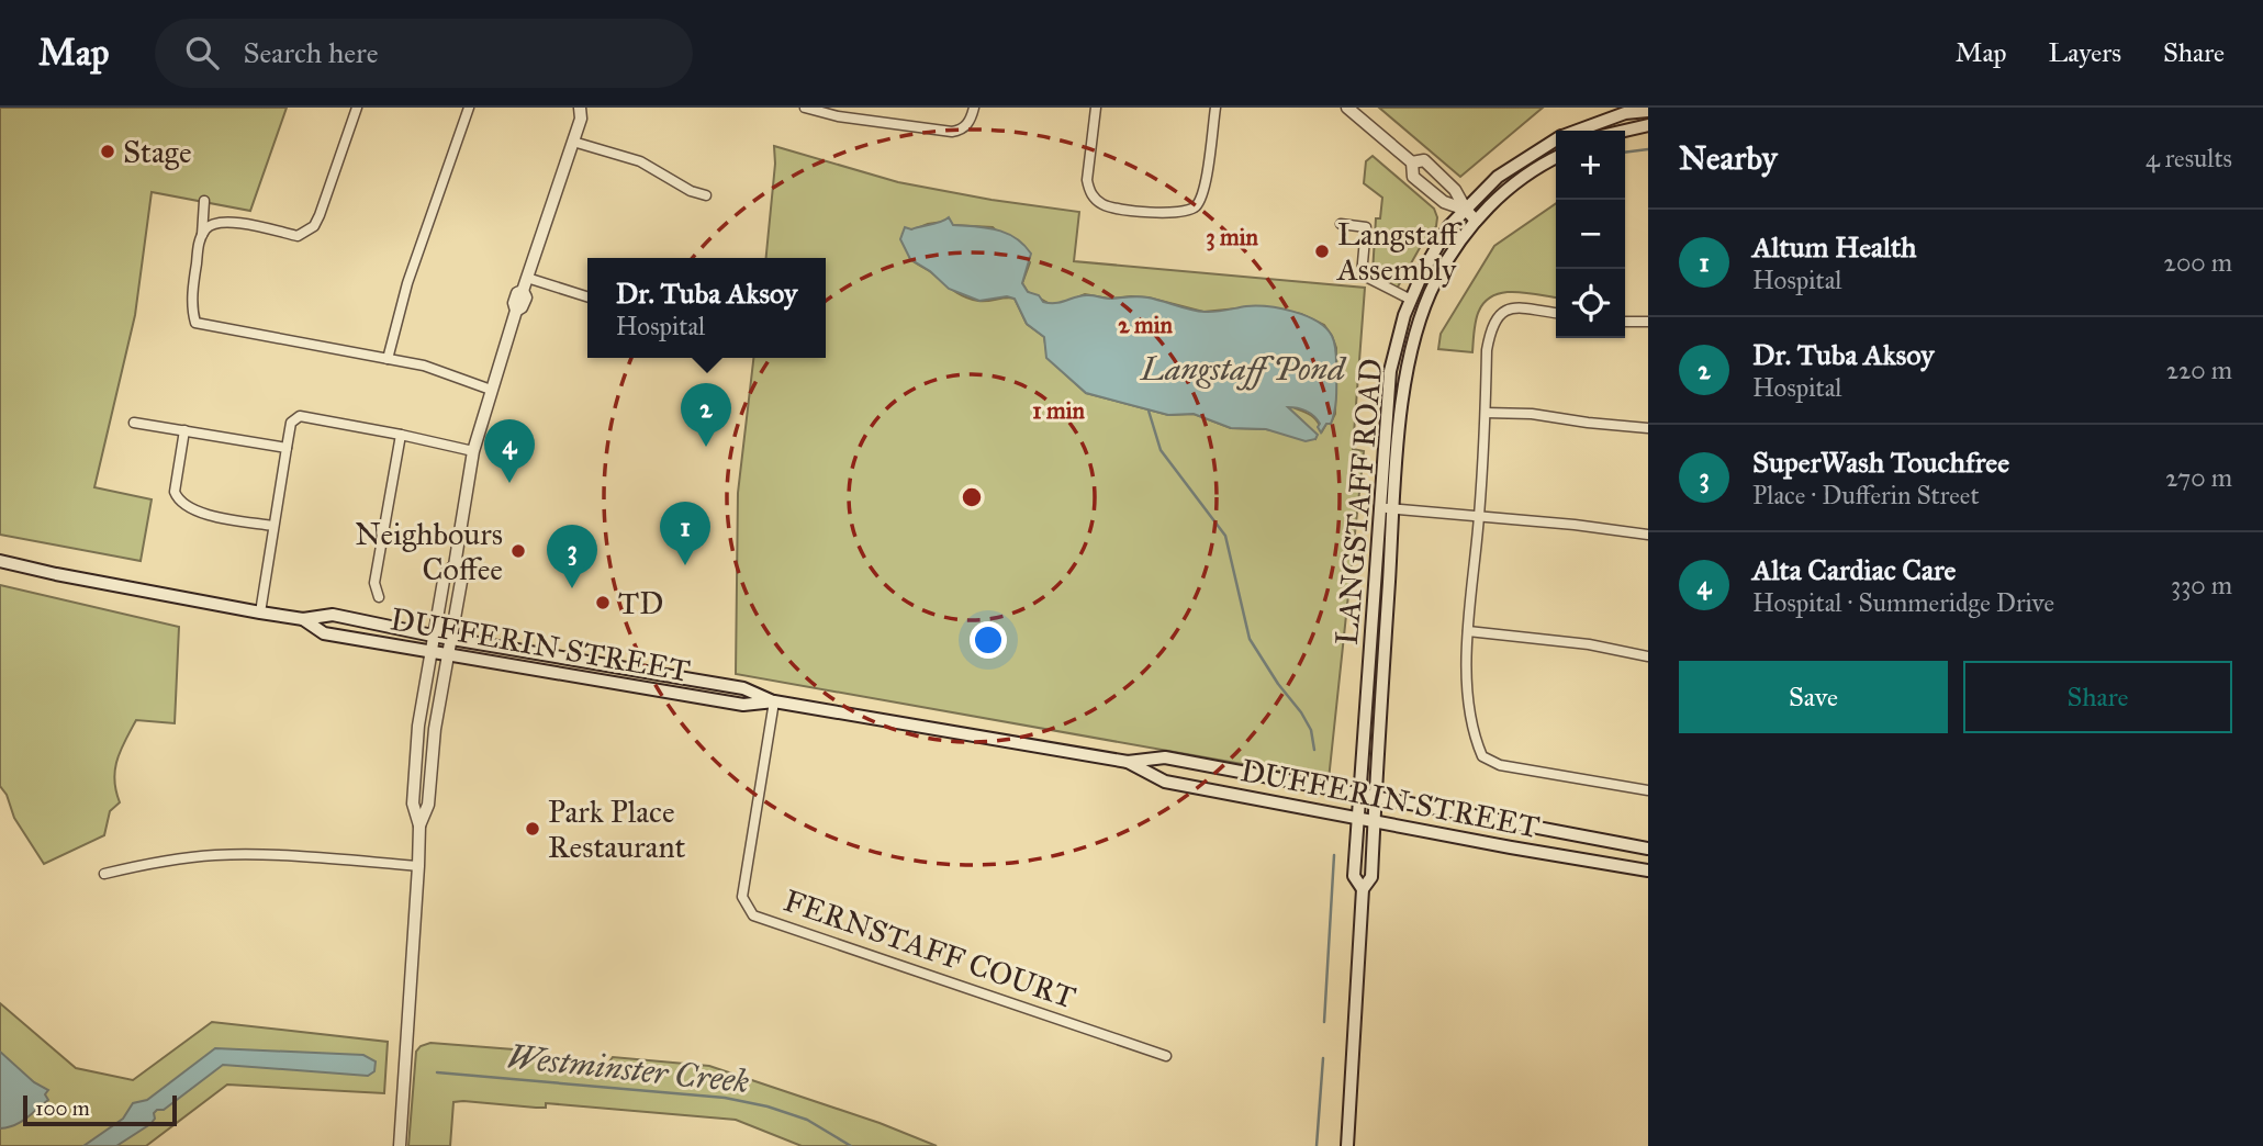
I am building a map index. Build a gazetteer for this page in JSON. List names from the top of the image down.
{
  "streets": {
    "main road": ["LANGSTAFF ROAD", "DUFFERIN STREET"],
    "street": ["FERNSTAFF COURT"]
  },
  "crossings": [
    ["LANGSTAFF ROAD", "DUFFERIN STREET"],
    ["DUFFERIN STREET", "FERNSTAFF COURT"]
  ],
  "water": ["Langstaff Pond", "Westminster Creek"],
  "places": [
    "Stage",
    "Langstaff Assembly",
    "Neighbours Coffee",
    "TD",
    "Park Place Restaurant"
  ],
  "scale_bar": "100 m",
  "page": {
    "header": "Map",
    "search": "Search here",
    "nav": ["Map", "Layers", "Share"],
    "heading": ["Nearby", "4 results"],
    "map_buttons": ["+", "−"],
    "list": [
      {
        "mark": "1",
        "name": "Altum Health",
        "note": "Hospital",
        "value": "200 m"
      },
      {
        "mark": "2",
        "name": "Dr. Tuba Aksoy",
        "note": "Hospital",
        "value": "220 m"
      },
      {
        "mark": "3",
        "name": "SuperWash Touchfree",
        "note": "Place · Dufferin Street",
        "value": "270 m"
      },
      {
        "mark": "4",
        "name": "Alta Cardiac Care",
        "note": "Hospital · Summeridge Drive",
        "value": "330 m"
      }
    ],
    "popup": ["Dr. Tuba Aksoy", "Hospital"],
    "pins": [
      "2",
      "4",
      "1",
      "3"
    ],
    "buttons": ["Save", "Share"],
    "scale": "100 m"
  },
  "rings": ["3 min", "2 min", "1 min"]
}
